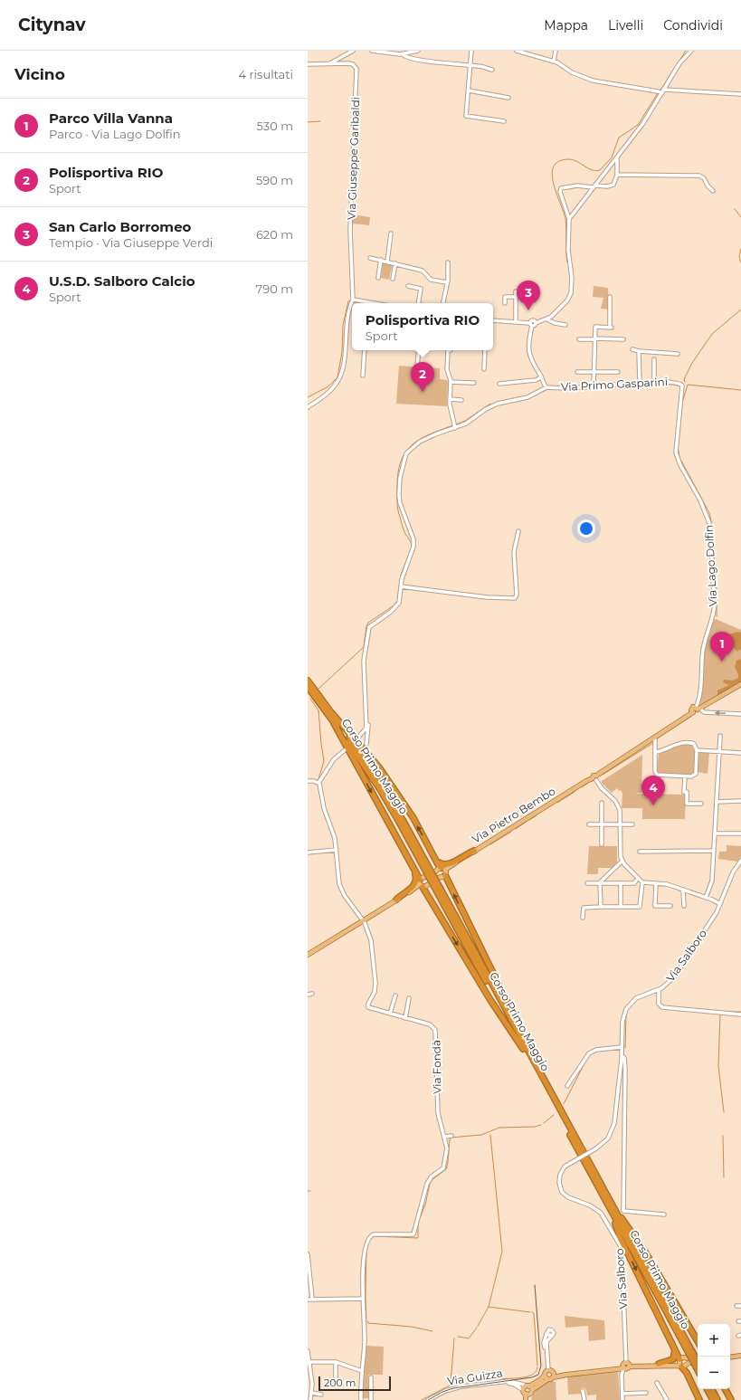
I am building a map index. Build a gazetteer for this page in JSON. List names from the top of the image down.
{
  "streets": {
    "highway": ["Corso Primo Maggio"],
    "main road": ["Via Pietro Bembo"],
    "street": [
      "Via Giuseppe Garibaldi",
      "Via Primo Gasparini",
      "Via Lago Dolfin",
      "Via Salboro",
      "Via Fondà",
      "Via Guizza"
    ]
  },
  "crossings": [
    ["Via Primo Gasparini", "Via Lago Dolfin"],
    ["Via Lago Dolfin", "Via Pietro Bembo"],
    ["Via Pietro Bembo", "Via Fondà"]
  ],
  "scale_bar": "200 m",
  "page": {
    "header": "Citynav",
    "nav": ["Mappa", "Livelli", "Condividi"],
    "heading": ["Vicino", "4 risultati"],
    "list": [
      {
        "mark": "1",
        "name": "Parco Villa Vanna",
        "note": "Parco · Via Lago Dolfin",
        "value": "530 m"
      },
      {
        "mark": "2",
        "name": "Polisportiva RIO",
        "note": "Sport",
        "value": "590 m"
      },
      {
        "mark": "3",
        "name": "San Carlo Borromeo",
        "note": "Tempio · Via Giuseppe Verdi",
        "value": "620 m"
      },
      {
        "mark": "4",
        "name": "U.S.D. Salboro Calcio",
        "note": "Sport",
        "value": "790 m"
      }
    ],
    "pins": [
      "3",
      "2",
      "1",
      "4"
    ],
    "popup": ["Polisportiva RIO", "Sport"],
    "map_buttons": ["+", "−"],
    "scale": "200 m"
  }
}
